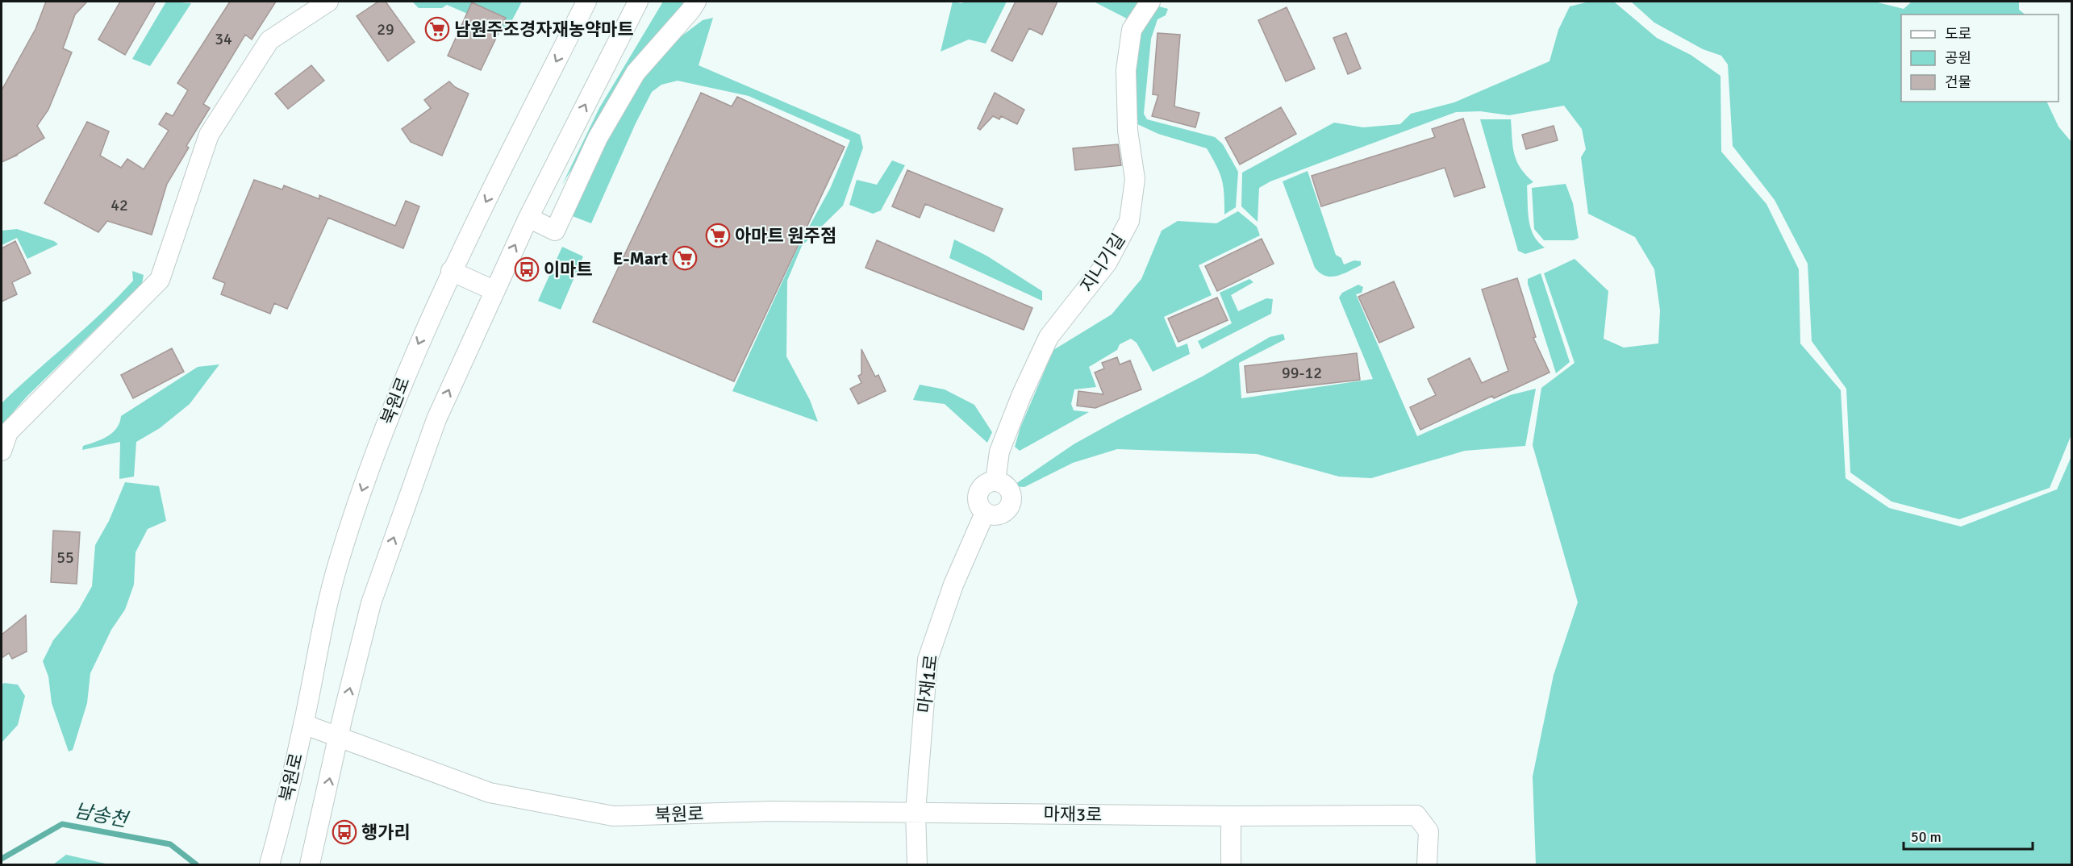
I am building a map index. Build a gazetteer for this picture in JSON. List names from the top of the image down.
{
  "streets": {
    "street": [
      "지니기길",
      "북원로",
      "마재1로",
      "마재3로"
    ]
  },
  "crossings": [
    ["지니기길", "마재1로"],
    ["북원로", "마재1로"],
    ["북원로", "마재3로"],
    ["마재1로", "마재3로"]
  ],
  "water": ["남송천"],
  "places": {
    "supermarket": ["남원주조경자재농약마트", "아마트 원주점", "E-Mart"],
    "bus stop": ["이마트", "행가리"]
  },
  "house_numbers": [
    "29",
    "34",
    "42",
    "99-12",
    "55"
  ],
  "legend": ["도로", "공원", "건물"],
  "scale_bar": "50 m"
}
